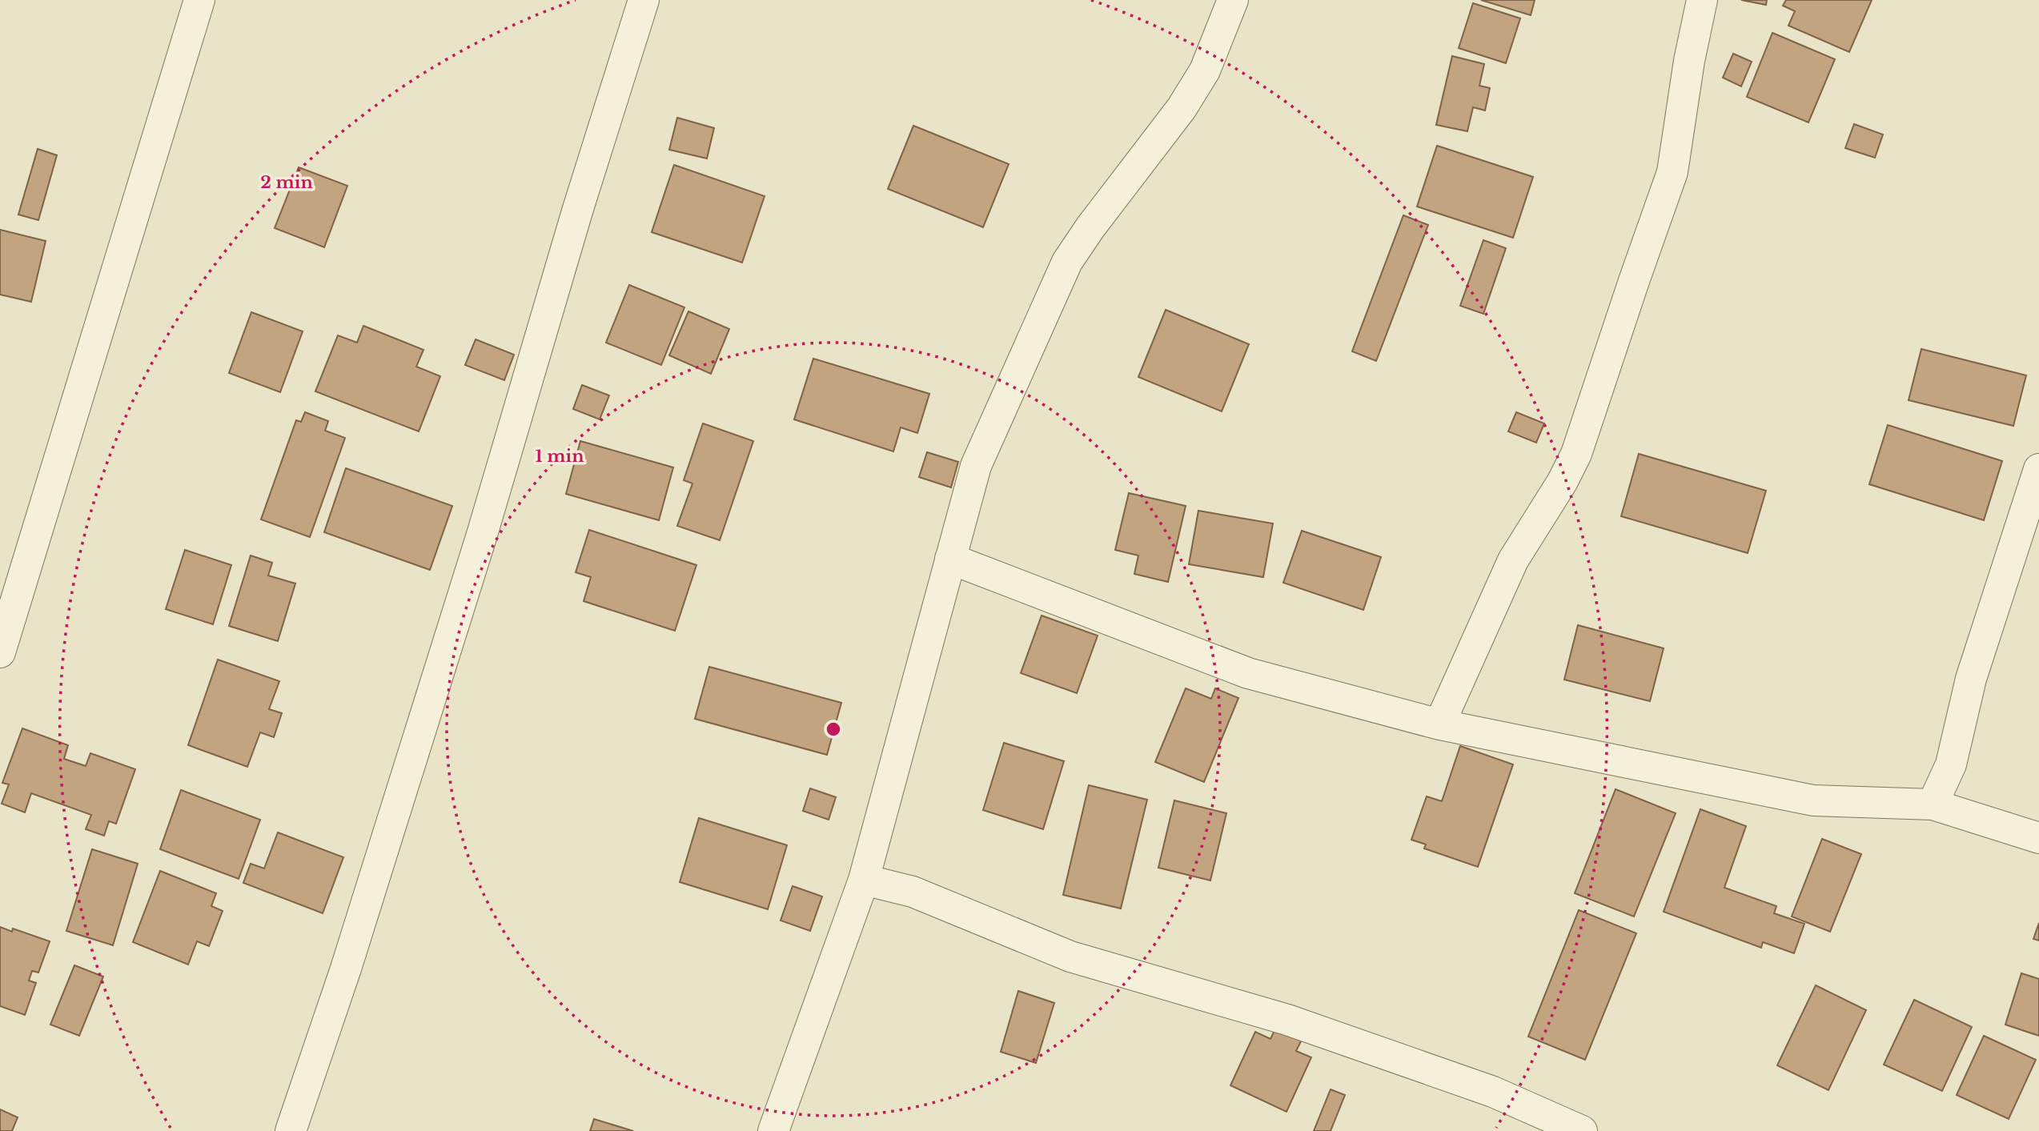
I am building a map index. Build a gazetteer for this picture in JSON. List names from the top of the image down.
{
  "rings": ["2 min", "1 min"]
}
